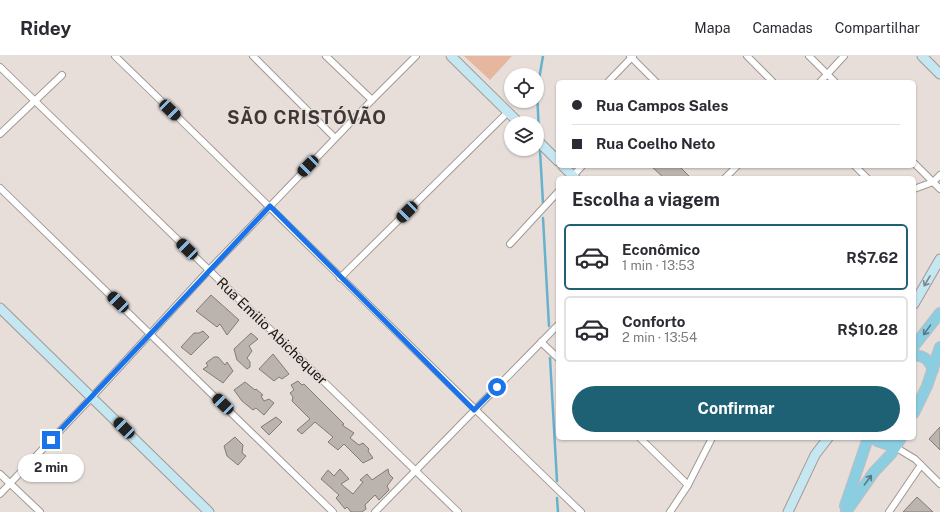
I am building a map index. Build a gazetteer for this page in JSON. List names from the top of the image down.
{
  "streets": {
    "street": ["Rua Emilio Abichequer"]
  },
  "districts": ["SÃO CRISTÓVÃO"],
  "page": {
    "header": "Ridey",
    "nav": ["Mapa", "Camadas", "Compartilhar"],
    "banner": ["Rua Campos Sales", "Rua Coelho Neto"],
    "heading": "Escolha a viagem",
    "list": [
      {
        "name": "Econômico",
        "note": "1 min · 13:53",
        "value": "R$7.62"
      },
      {
        "name": "Conforto",
        "note": "2 min · 13:54",
        "value": "R$10.28"
      }
    ],
    "buttons": "Confirmar",
    "bubble": "2 min"
  }
}
